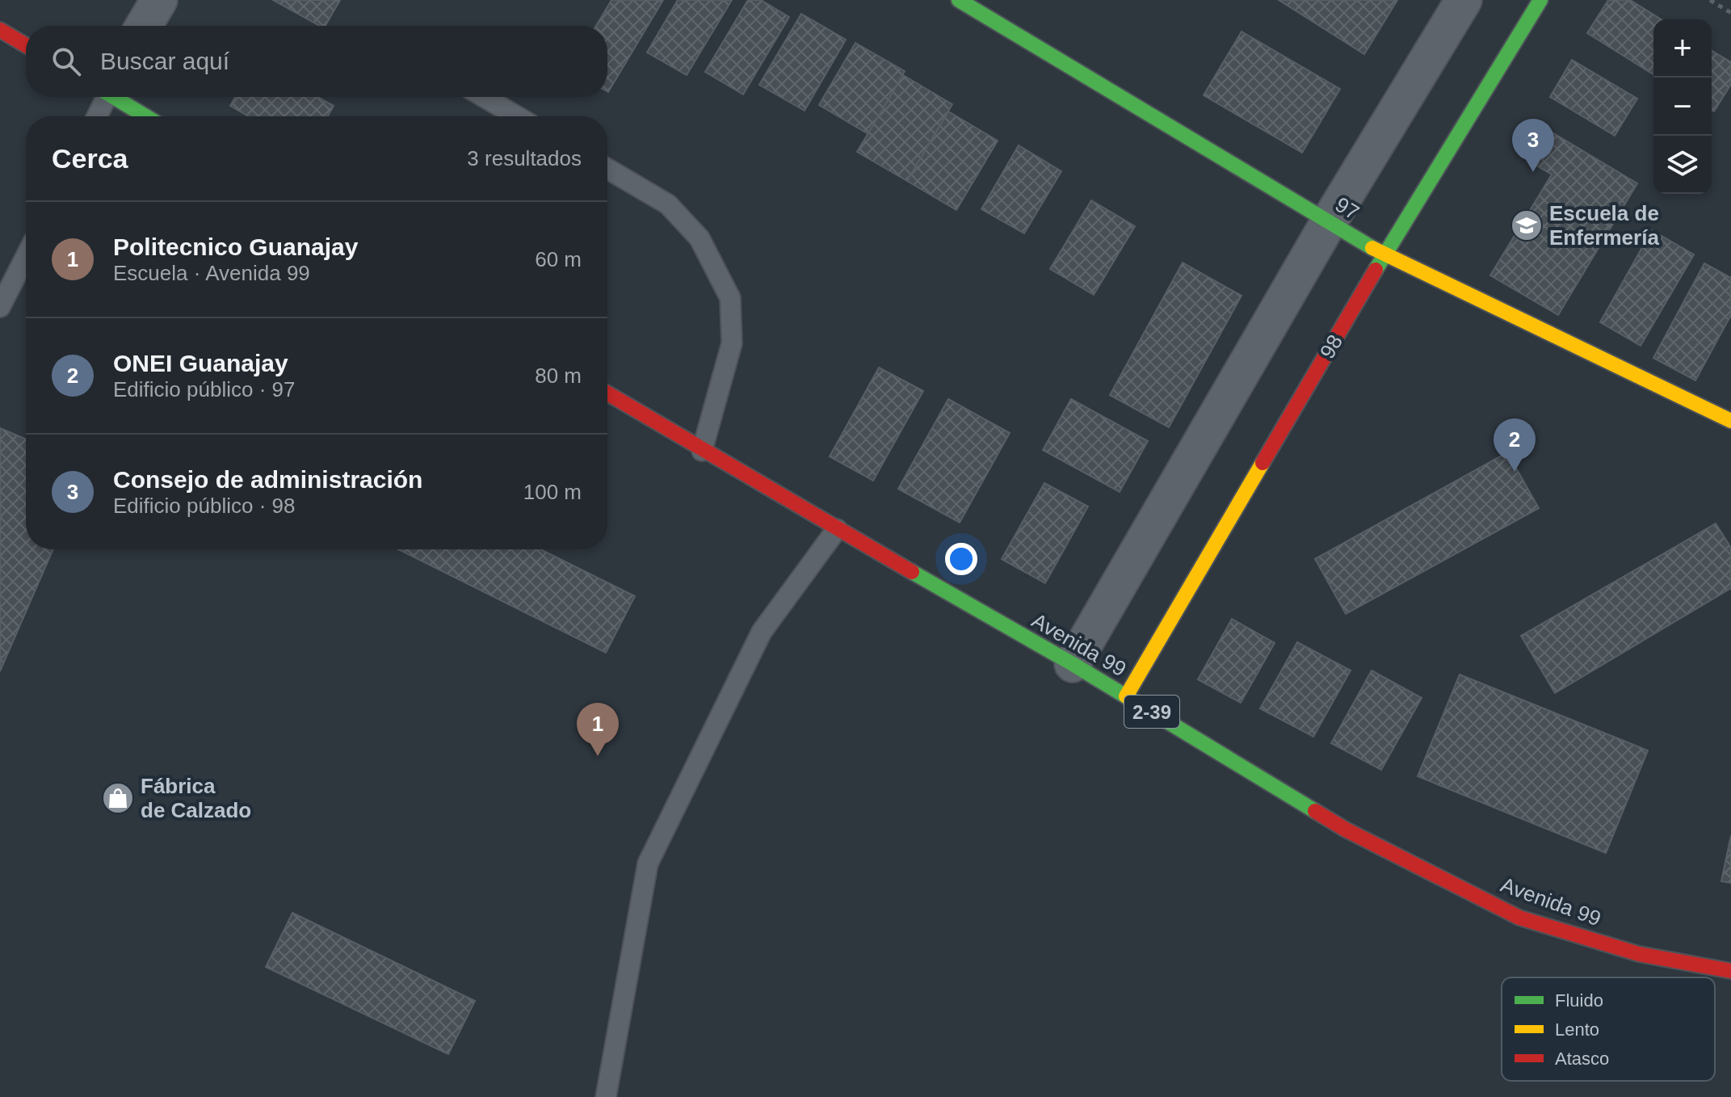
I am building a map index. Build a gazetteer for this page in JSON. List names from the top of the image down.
{
  "streets": {
    "street": [
      "97",
      "98",
      "Avenida 99",
      "2-39"
    ]
  },
  "crossings": [
    ["97", "98"],
    ["98", "Avenida 99"]
  ],
  "places": {
    "school or university": ["Escuela de Enfermería"],
    "shop": ["Fábrica de Calzado"]
  },
  "legend": ["Fluido", "Lento", "Atasco"],
  "page": {
    "map_buttons": ["+", "−"],
    "search": "Buscar aquí",
    "heading": ["Cerca", "3 resultados"],
    "pins": ["3", "2", "1"],
    "list": [
      {
        "mark": "1",
        "name": "Politecnico Guanajay",
        "note": "Escuela · Avenida 99",
        "value": "60 m"
      },
      {
        "mark": "2",
        "name": "ONEI Guanajay",
        "note": "Edificio público · 97",
        "value": "80 m"
      },
      {
        "mark": "3",
        "name": "Consejo de administración",
        "note": "Edificio público · 98",
        "value": "100 m"
      }
    ]
  }
}
